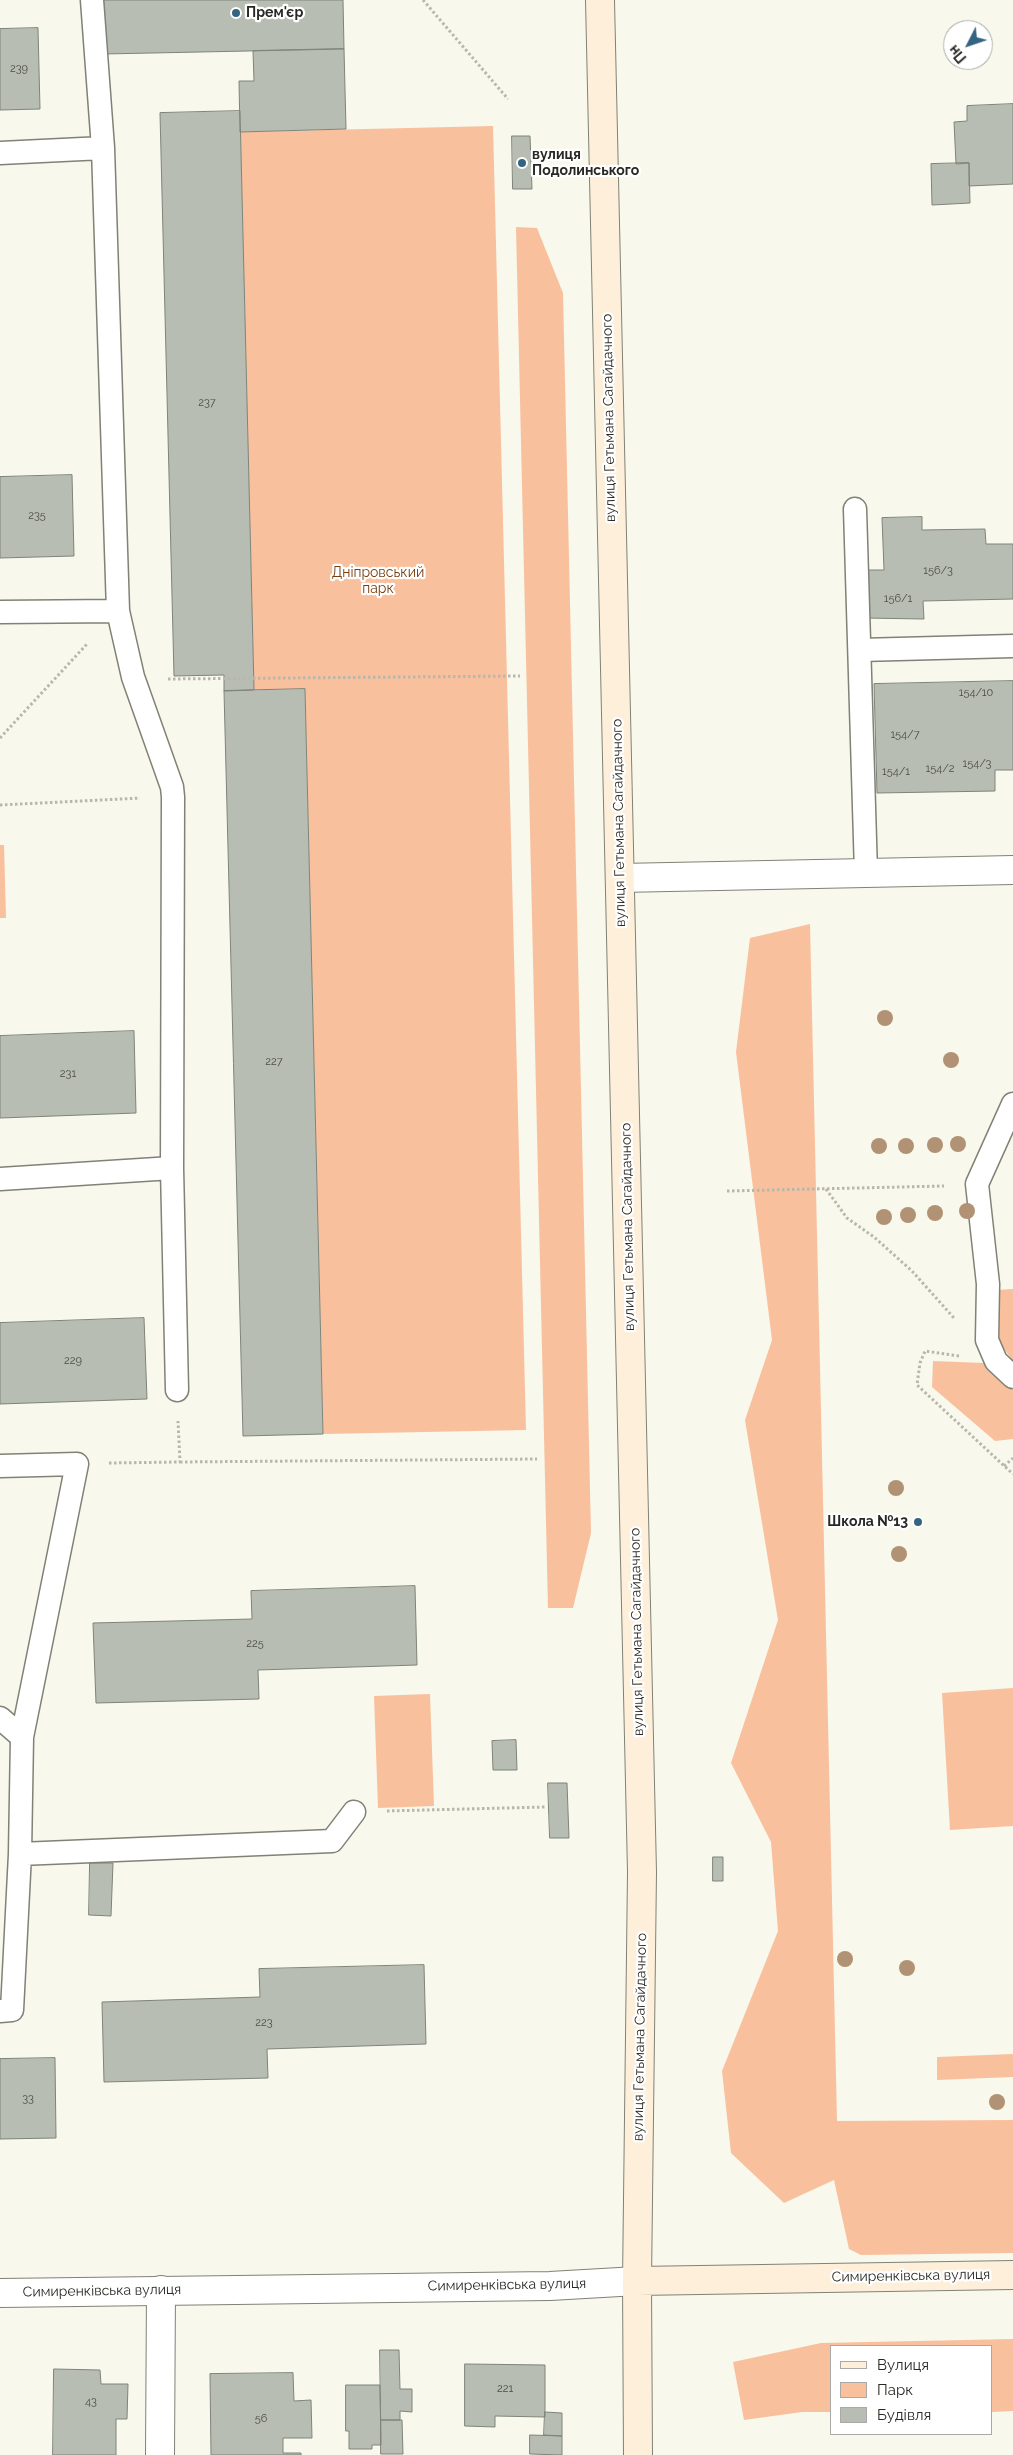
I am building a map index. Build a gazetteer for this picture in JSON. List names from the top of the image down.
{
  "streets": {
    "main road": ["вулиця Гетьмана Сагайдачного", "Симиренківська вулиця"]
  },
  "crossings": [
    ["вулиця Гетьмана Сагайдачного", "Симиренківська вулиця"]
  ],
  "parks": ["Дніпровський парк"],
  "places": ["Прем'єр", "вулиця Подолинського", "Школа №13"],
  "house_numbers": [
    "239",
    "237",
    "235",
    "156/3",
    "156/1",
    "154/10",
    "154/7",
    "154/3",
    "154/2",
    "154/1",
    "227",
    "231",
    "229",
    "225",
    "223",
    "33",
    "221",
    "43",
    "56"
  ],
  "legend": ["Вулиця", "Парк", "Будівля"],
  "north": "bottom left"
}
